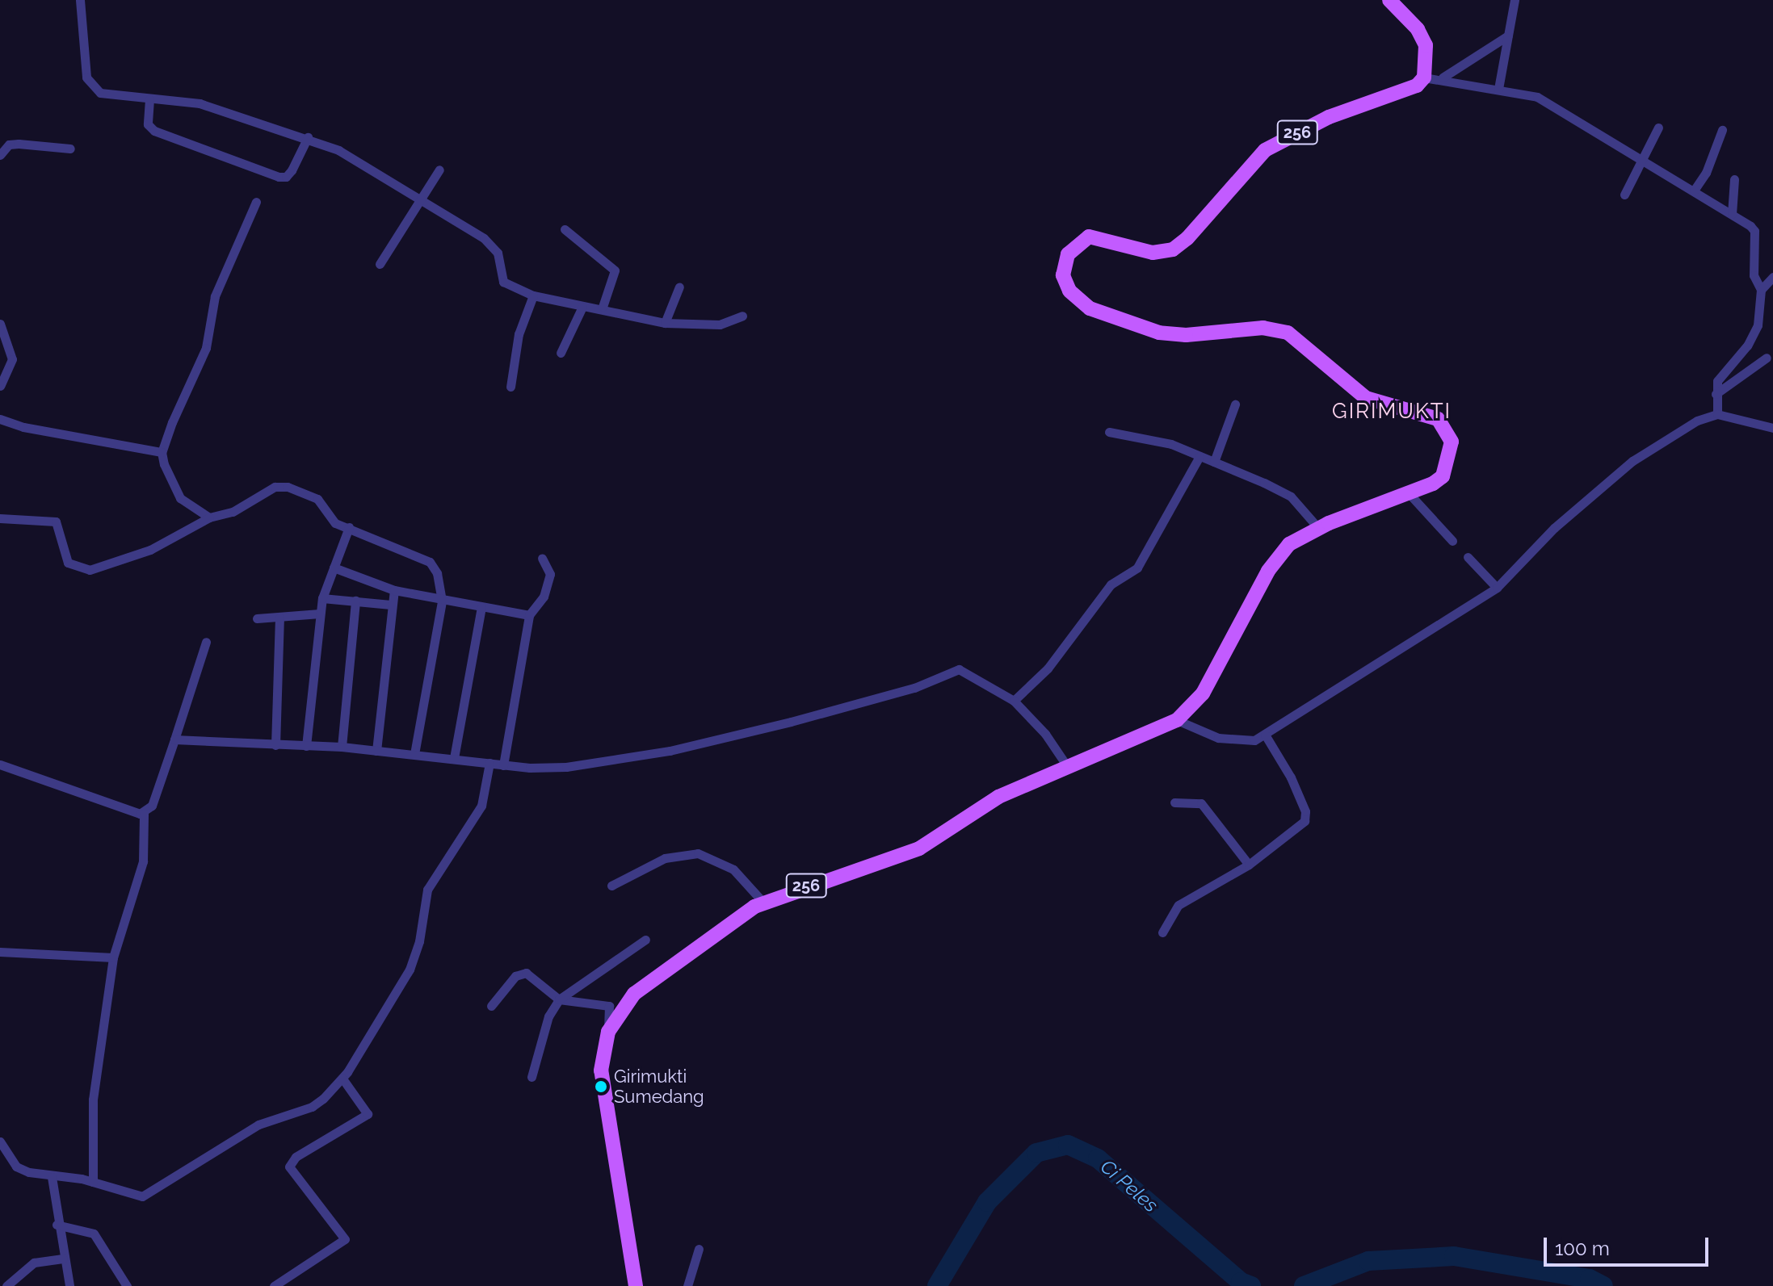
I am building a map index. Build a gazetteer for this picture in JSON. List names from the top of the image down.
{
  "streets": {
    "main road": ["256"]
  },
  "districts": ["GIRIMUKTI"],
  "water": ["Ci Peles"],
  "places": ["Girimukti Sumedang"],
  "scale_bar": "100 m"
}
